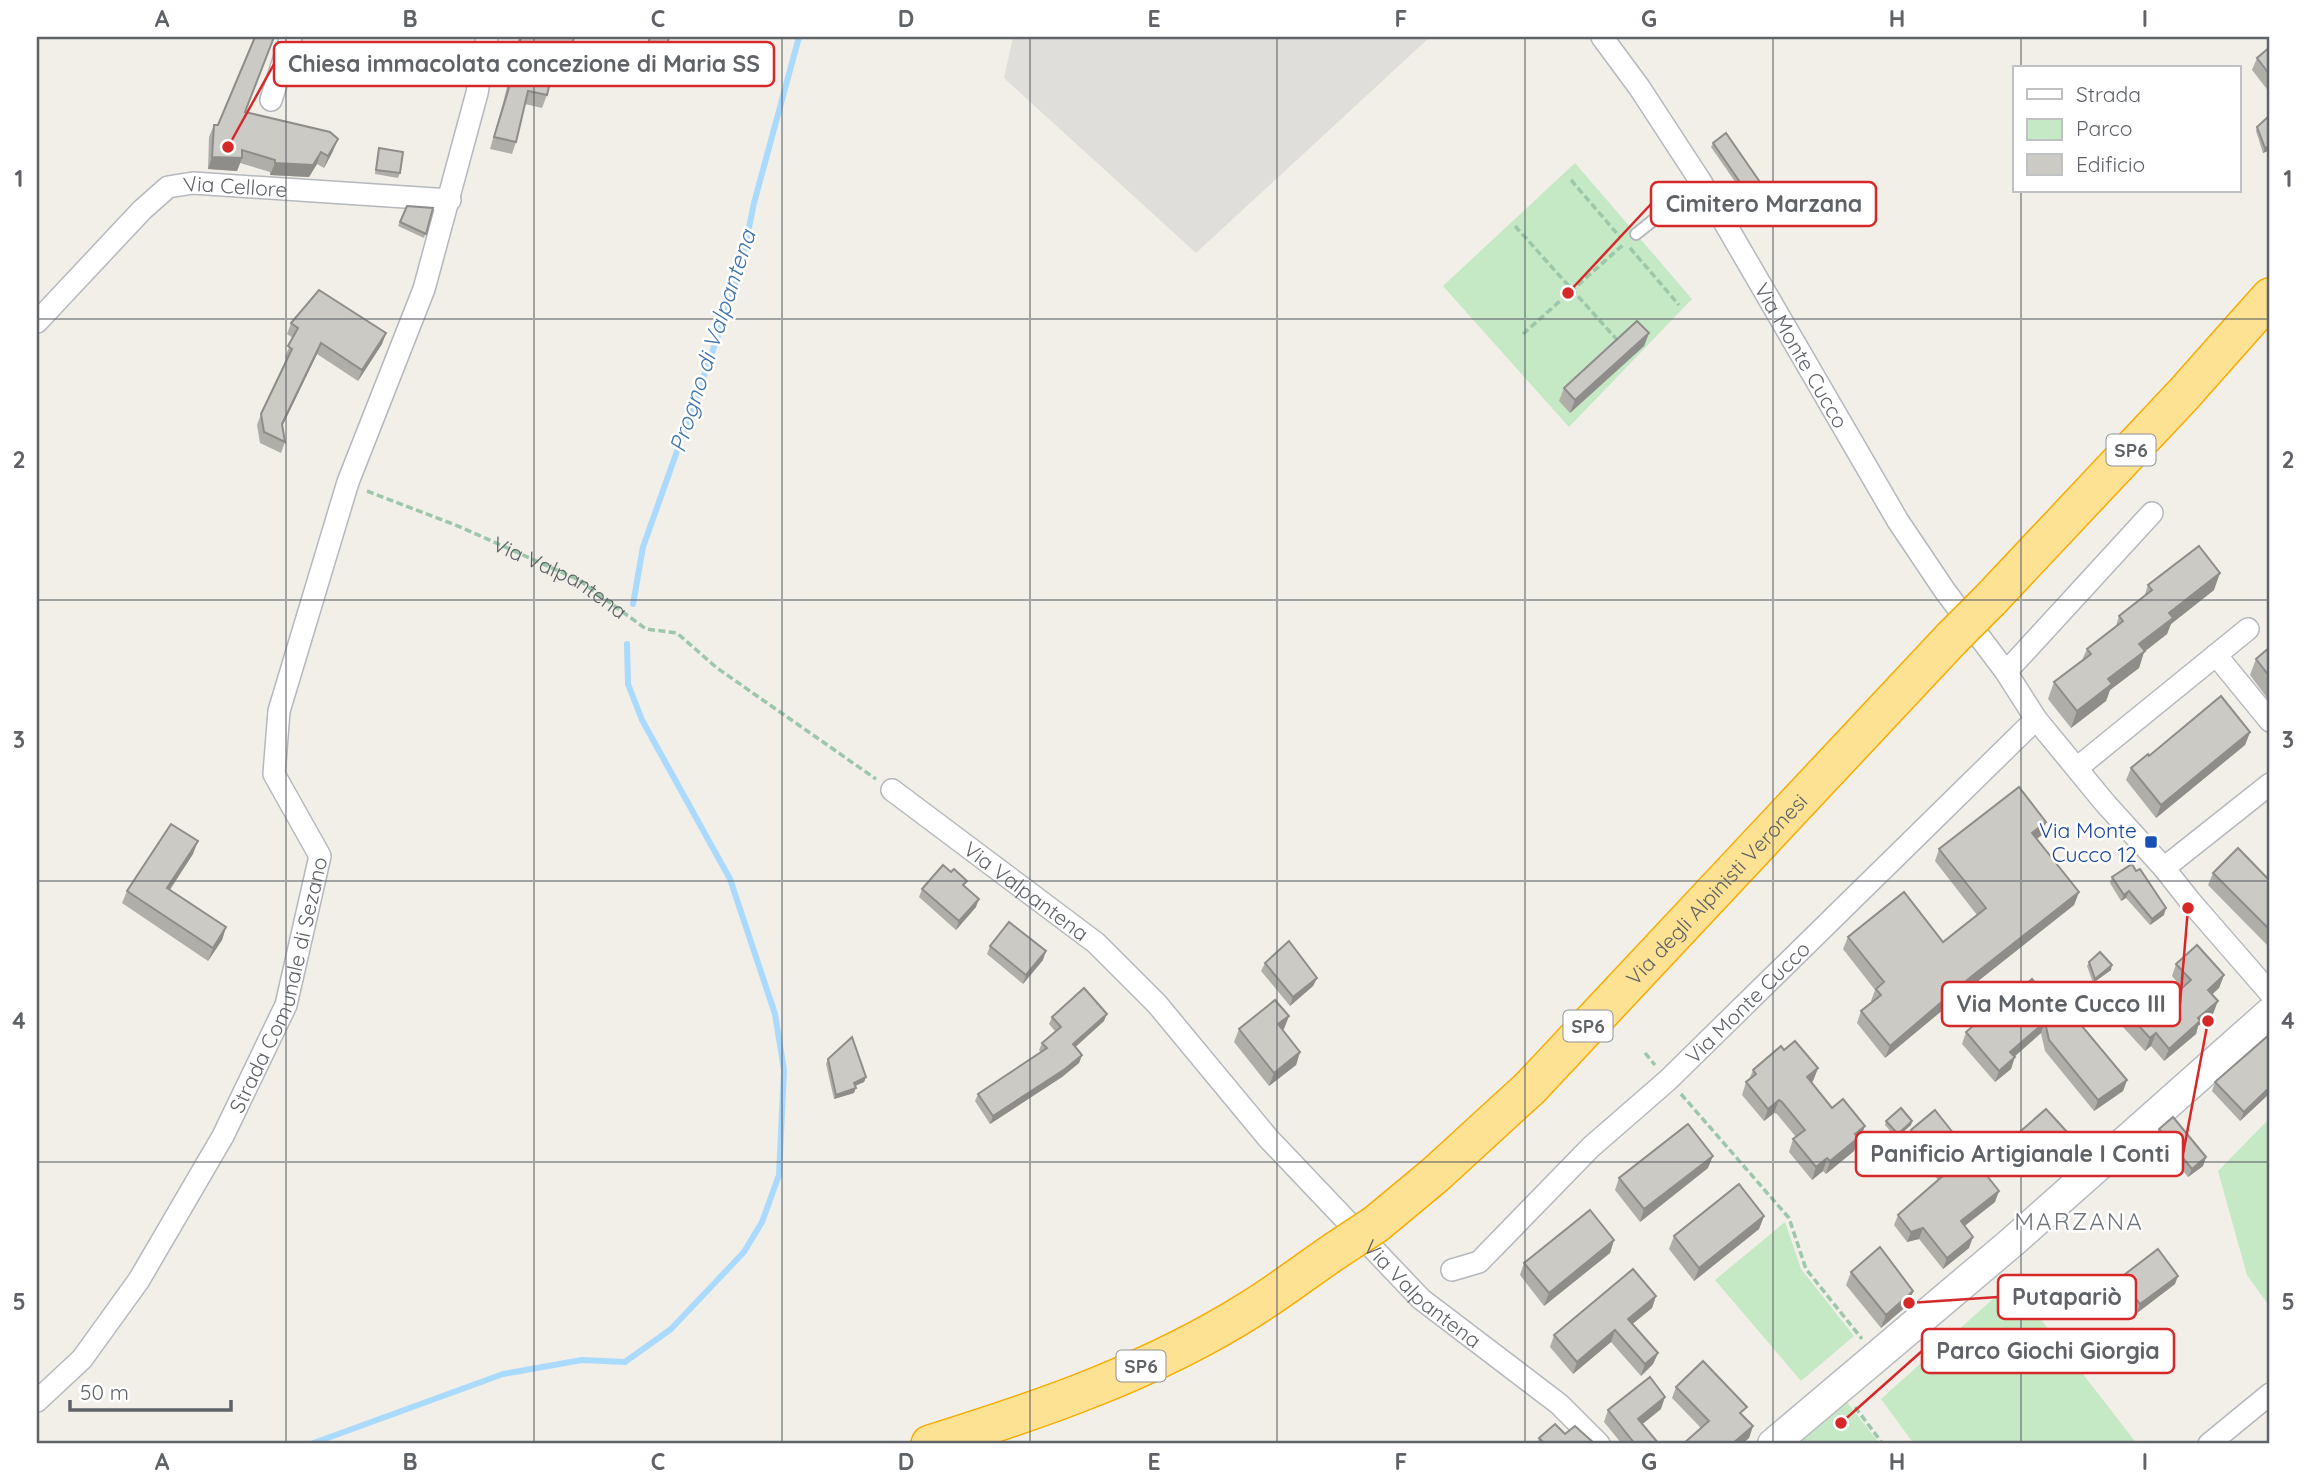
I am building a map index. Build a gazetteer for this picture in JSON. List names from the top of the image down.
{
  "streets": {
    "highway": ["SP6", "Via degli Alpinisti Veronesi"],
    "street": [
      "Via Cellore",
      "Via Monte Cucco",
      "Via Valpantena",
      "Strada Comunale di Sezano"
    ]
  },
  "crossings": [
    ["Via Valpantena", "Strada Comunale di Sezano"]
  ],
  "districts": ["MARZANA"],
  "water": ["Progno di Valpantena"],
  "places": {
    "other": [
      "Chiesa immacolata concezione di Maria SS",
      "Cimitero Marzana",
      "Via Monte Cucco III",
      "Panificio Artigianale I Conti",
      "Putapariò",
      "Parco Giochi Giorgia"
    ],
    "transit": ["Via Monte Cucco 12"]
  },
  "legend": ["Strada", "Parco", "Edificio"],
  "scale_bar": "50 m",
  "grid": {
    "columns": [
      "A",
      "B",
      "C",
      "D",
      "E",
      "F",
      "G",
      "H",
      "I"
    ],
    "rows": [
      "1",
      "2",
      "3",
      "4",
      "5"
    ]
  }
}
